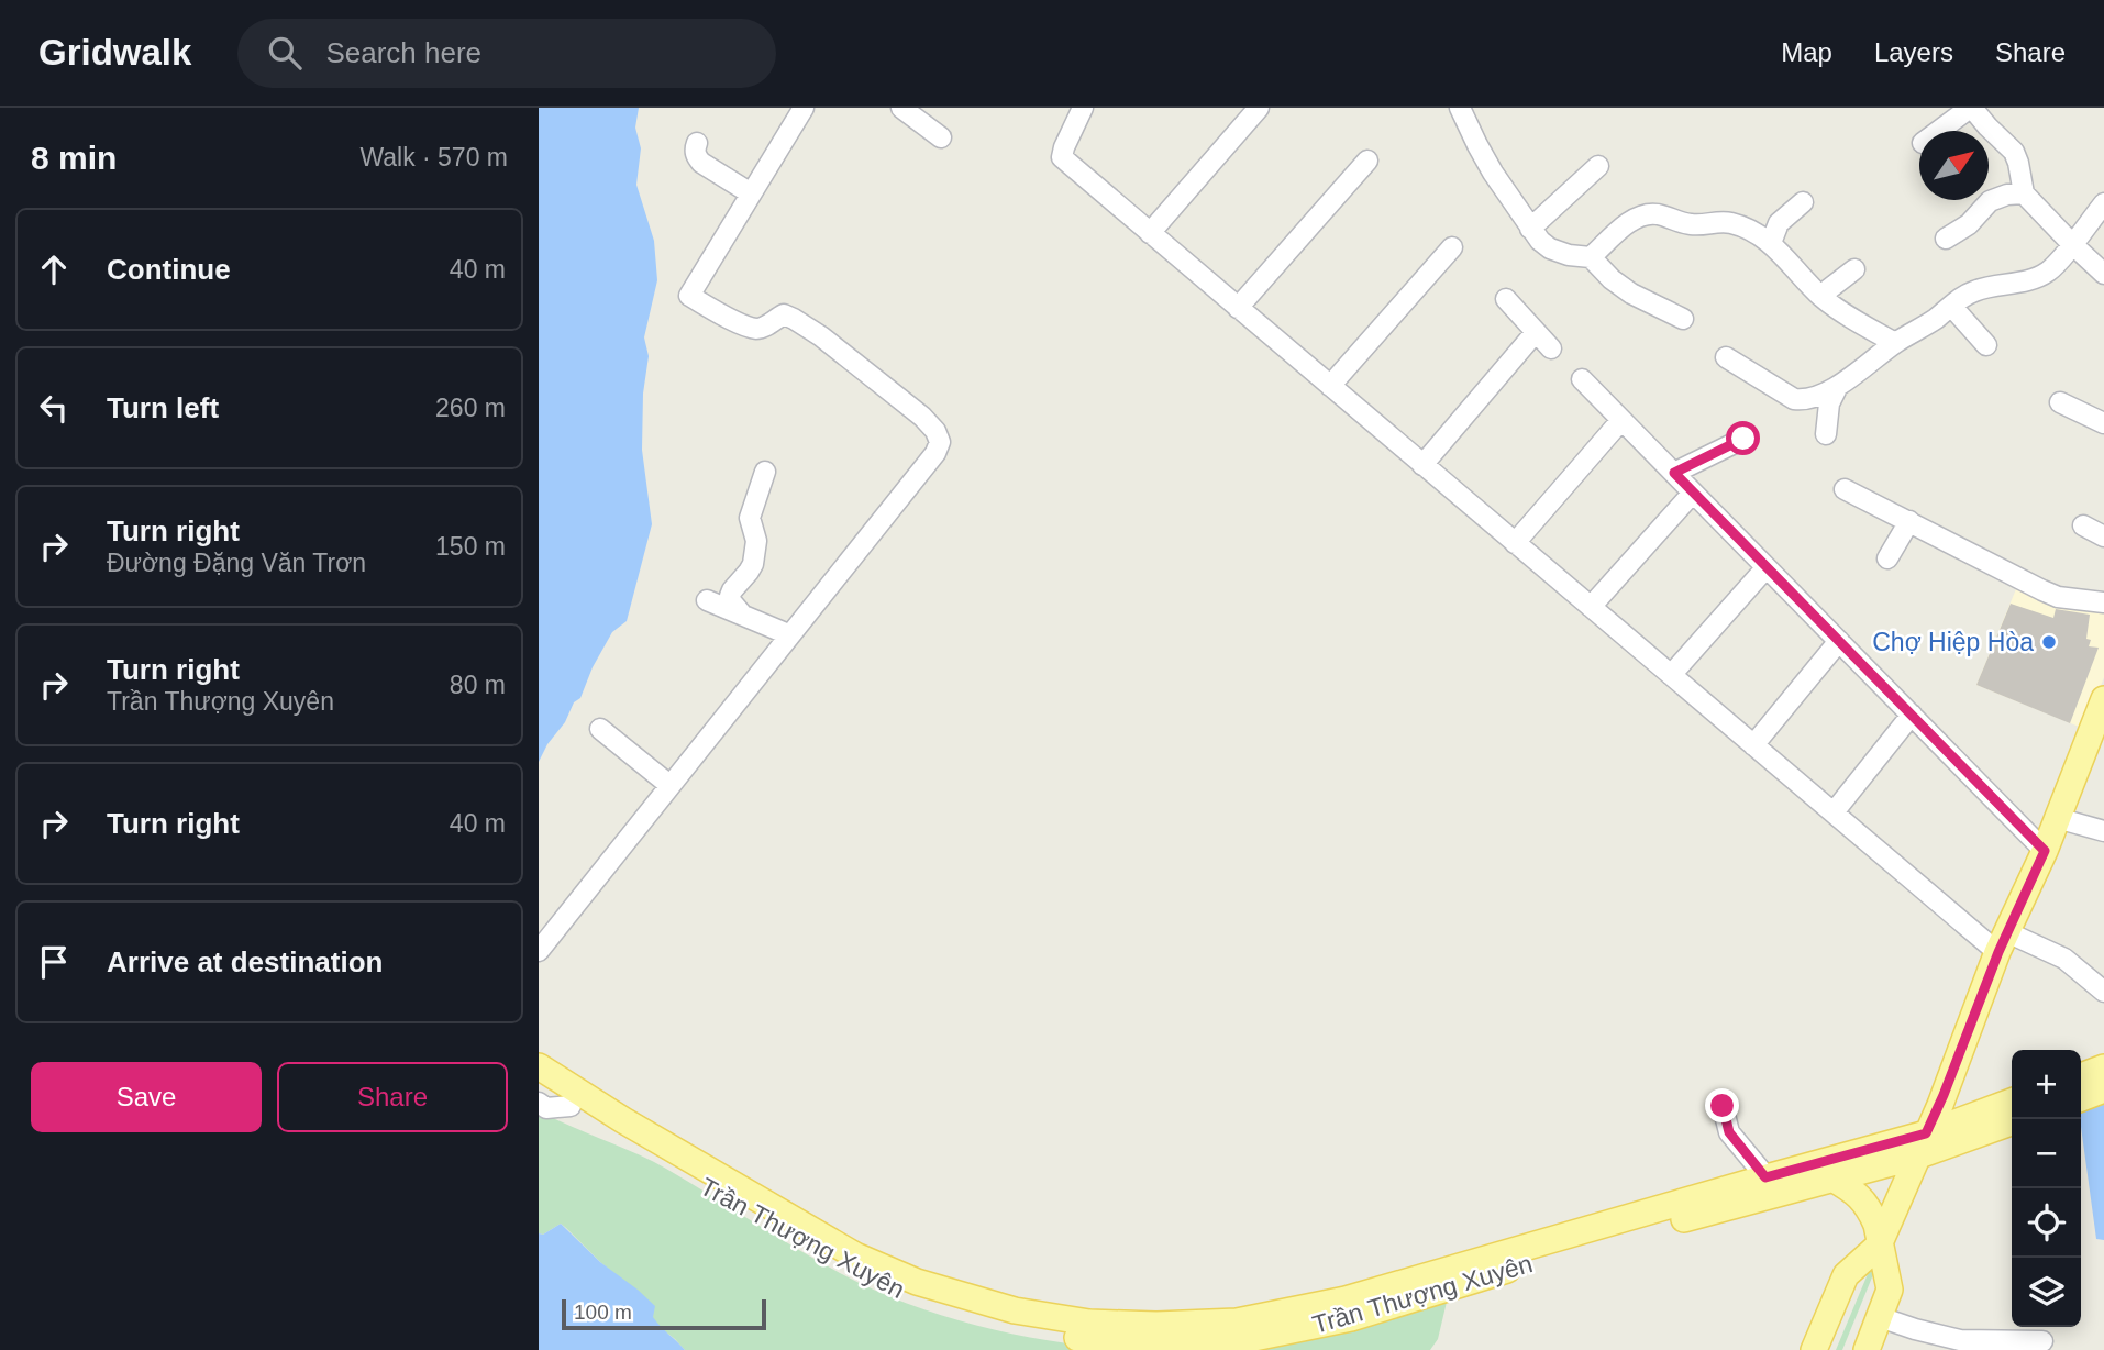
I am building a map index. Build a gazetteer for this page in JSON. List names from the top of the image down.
{
  "streets": {
    "main road": ["Trần Thượng Xuyên"]
  },
  "places": ["Chợ Hiệp Hòa"],
  "scale_bar": "100 m",
  "north": "top right",
  "page": {
    "header": "Gridwalk",
    "search": "Search here",
    "nav": ["Map", "Layers", "Share"],
    "heading": ["8 min", "Walk · 570 m"],
    "list": [
      ["Continue", "40 m"],
      ["Turn left", "260 m"],
      ["Turn right", "Đường Đặng Văn Trơn", "150 m"],
      ["Turn right", "Trần Thượng Xuyên", "80 m"],
      ["Turn right", "40 m"],
      "Arrive at destination"
    ],
    "buttons": ["Save", "Share"],
    "map_buttons": ["+", "−"],
    "scale": "100 m"
  }
}
